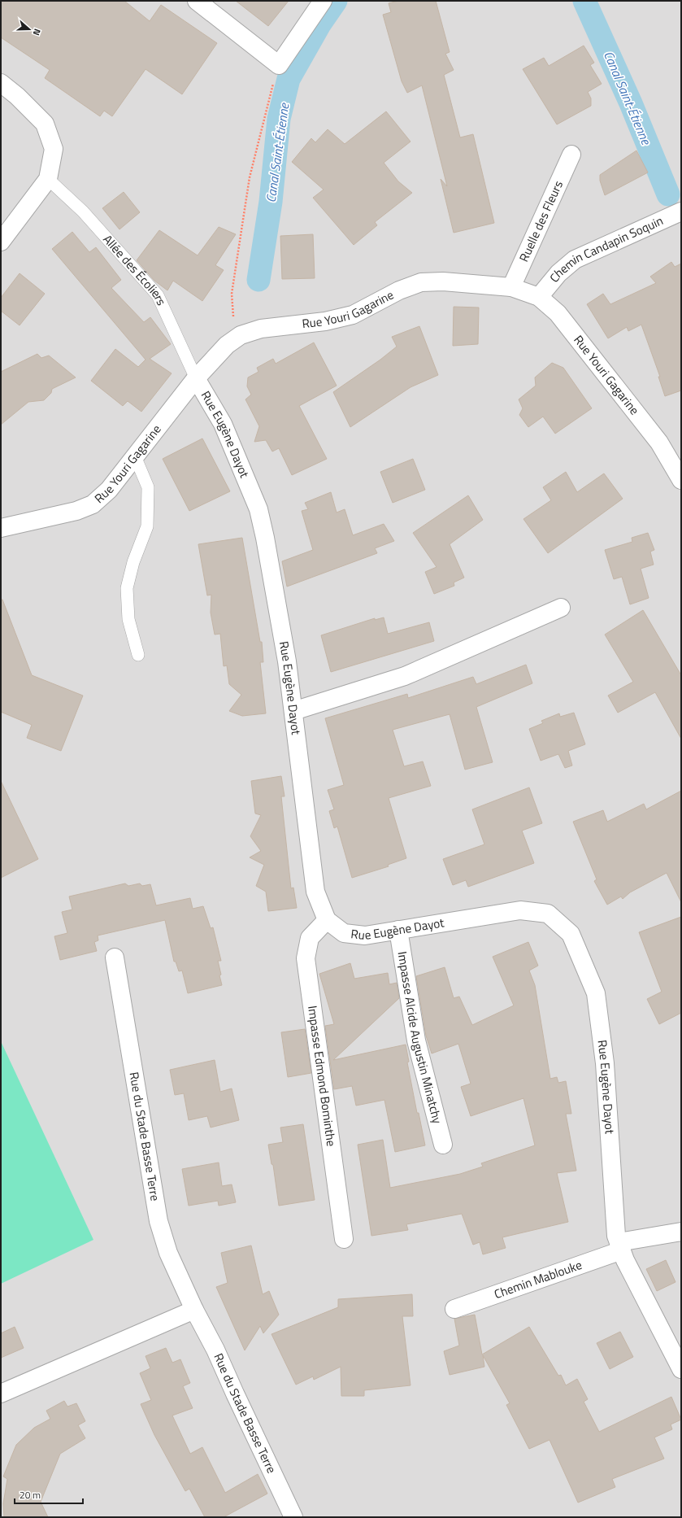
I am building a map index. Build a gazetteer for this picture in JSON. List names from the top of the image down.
{
  "streets": {
    "street": [
      "Ruelle des Fleurs",
      "Chemin Candapin Soquin",
      "Rue Youri Gagarine",
      "Rue Eugène Dayot",
      "Impasse Alcide Augustin Minatchy",
      "Impasse Edmond Bominthe",
      "Rue du Stade Basse Terre",
      "Chemin Mablouke"
    ],
    "lane": ["Allée des Écoliers"]
  },
  "crossings": [
    ["Ruelle des Fleurs", "Rue Youri Gagarine"],
    ["Chemin Candapin Soquin", "Rue Youri Gagarine"],
    ["Allée des Écoliers", "Rue Youri Gagarine"],
    ["Allée des Écoliers", "Rue Eugène Dayot"],
    ["Rue Youri Gagarine", "Rue Eugène Dayot"],
    ["Rue Eugène Dayot", "Impasse Alcide Augustin Minatchy"],
    ["Rue Eugène Dayot", "Impasse Edmond Bominthe"],
    ["Rue Eugène Dayot", "Chemin Mablouke"]
  ],
  "water": ["Canal Saint-Étienne"],
  "scale_bar": "20 m",
  "north": "right"
}
